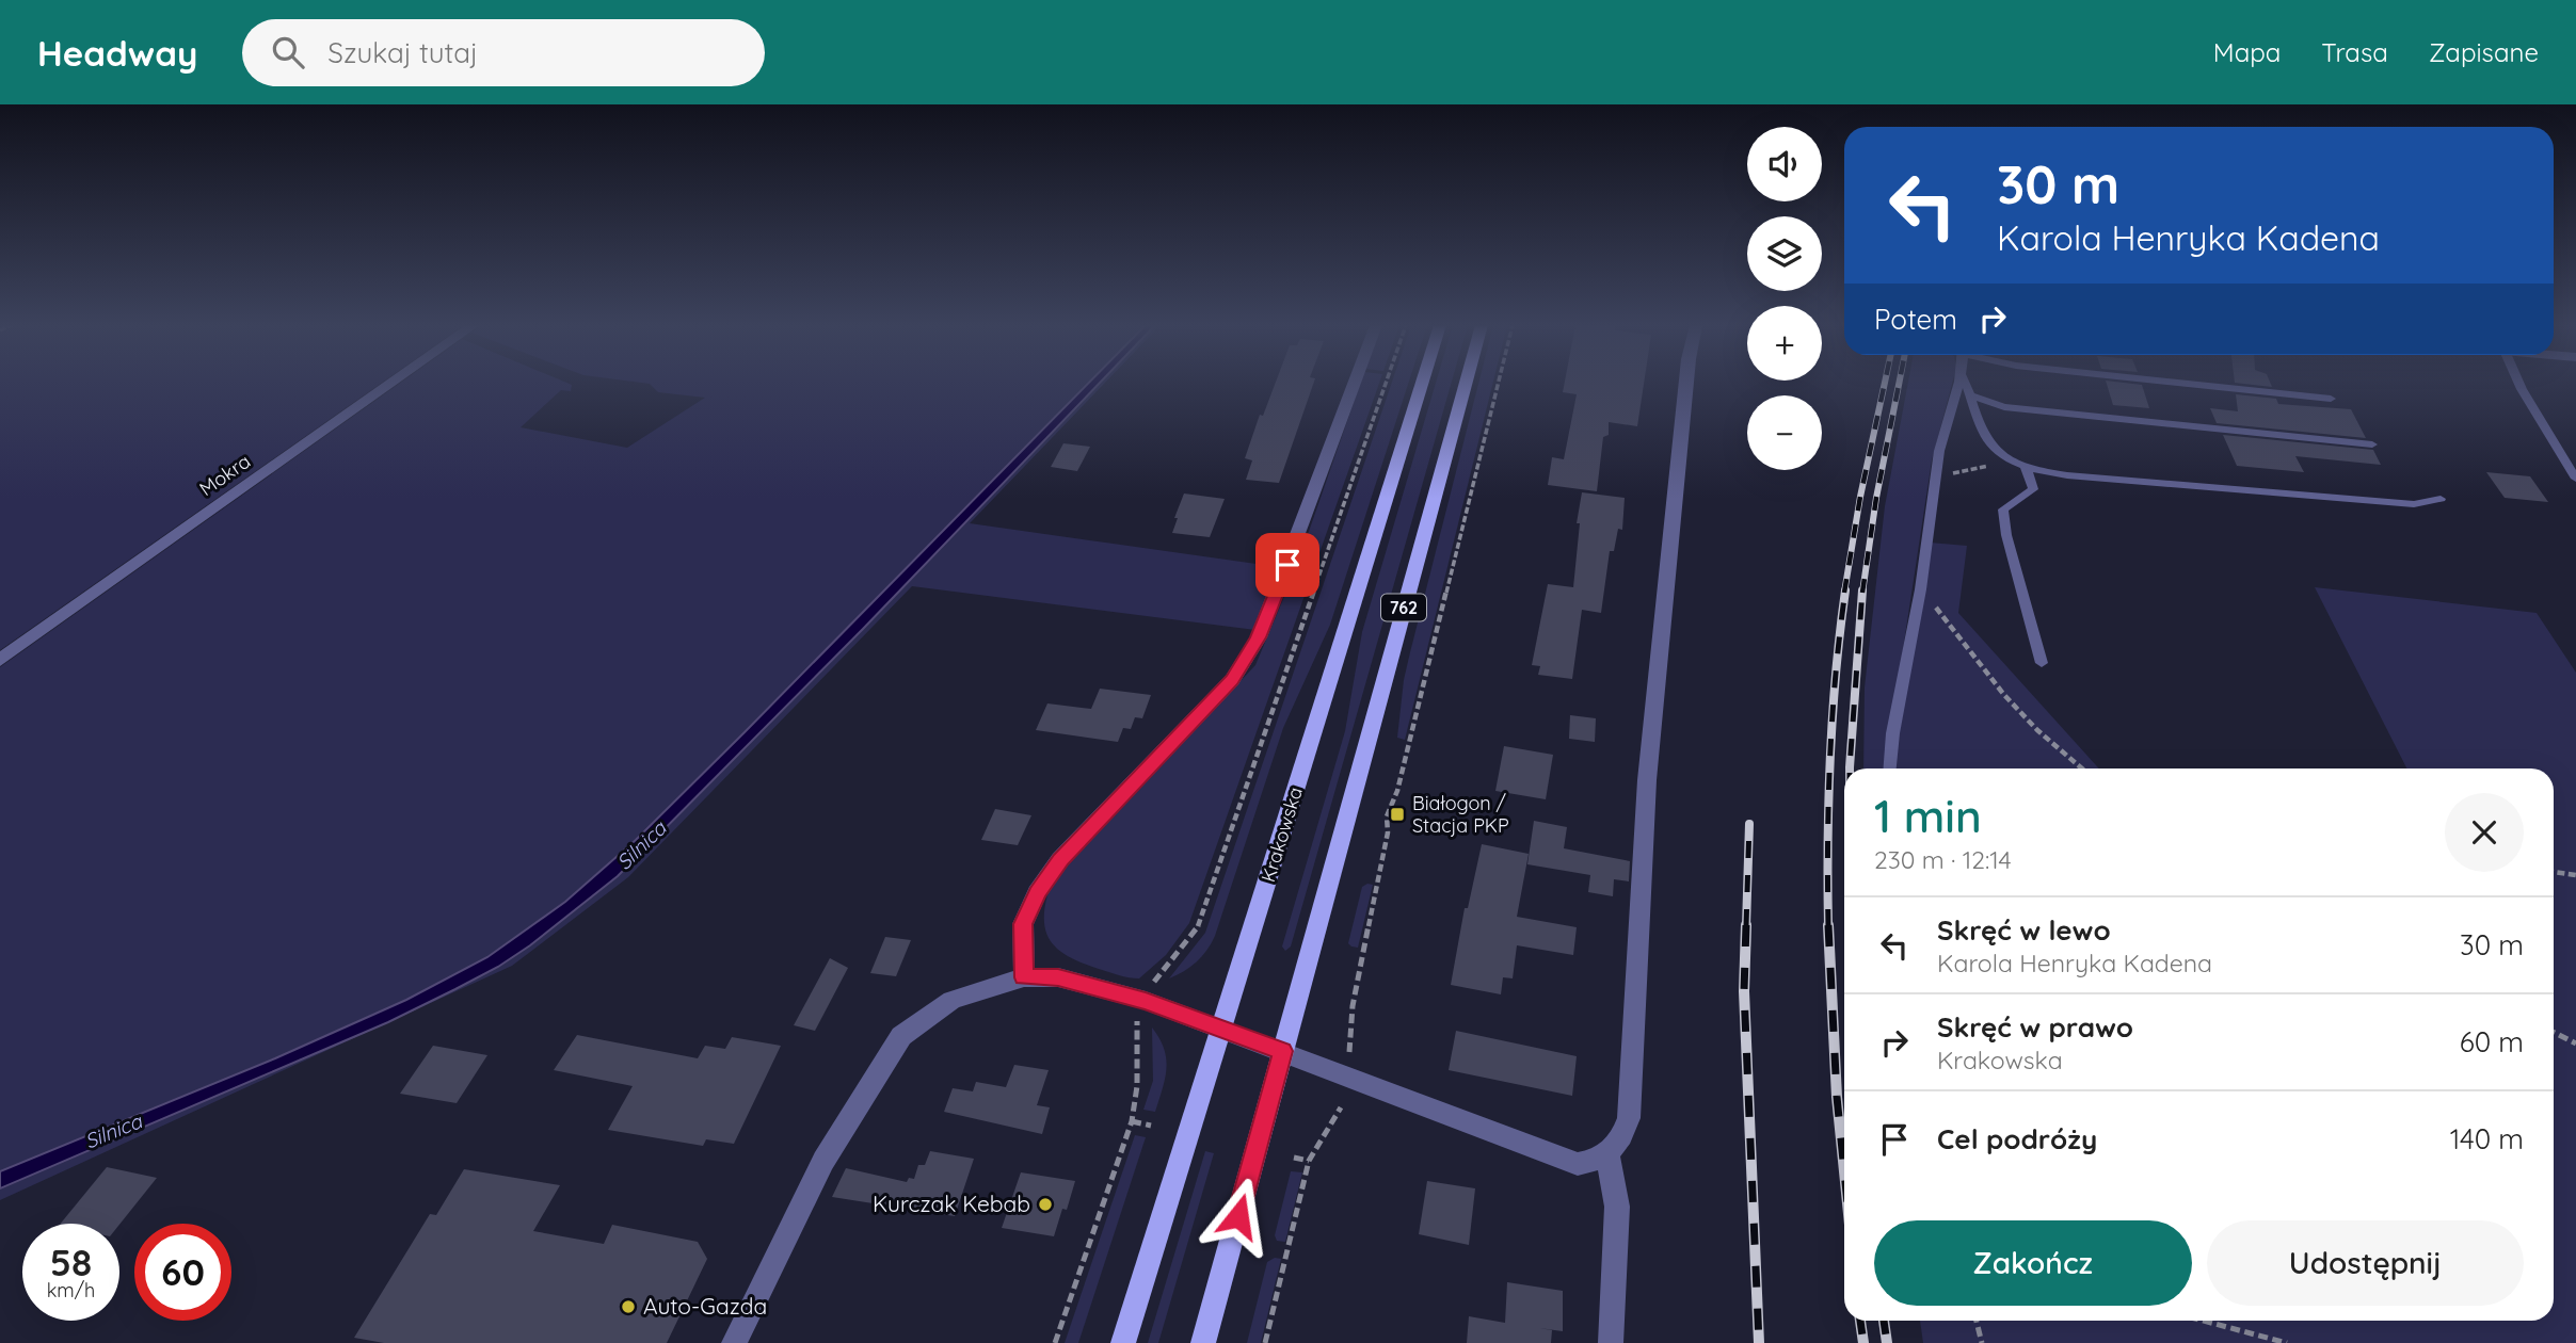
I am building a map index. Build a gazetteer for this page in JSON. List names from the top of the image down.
{
  "streets": {
    "main road": ["762", "Krakowska"],
    "street": ["Mokra"]
  },
  "water": ["Silnica"],
  "places": {
    "transit": ["Białogon / Stacja PKP"],
    "other": ["Kurczak Kebab", "Auto-Gazda"]
  },
  "page": {
    "header": "Headway",
    "search": "Szukaj tutaj",
    "nav": ["Mapa", "Trasa", "Zapisane"],
    "map_buttons": ["+", "−"],
    "turn": ["30 m", "Karola Henryka Kadena"],
    "then": "Potem",
    "heading": ["1 min", "230 m · 12:14"],
    "list": [
      {
        "name": "Skręć w lewo",
        "note": "Karola Henryka Kadena",
        "value": "30 m"
      },
      {
        "name": "Skręć w prawo",
        "note": "Krakowska",
        "value": "60 m"
      },
      {
        "name": "Cel podróży",
        "value": "140 m"
      }
    ],
    "buttons": ["Zakończ", "Udostępnij"],
    "speed": "58 km/h",
    "limit": "60"
  }
}
